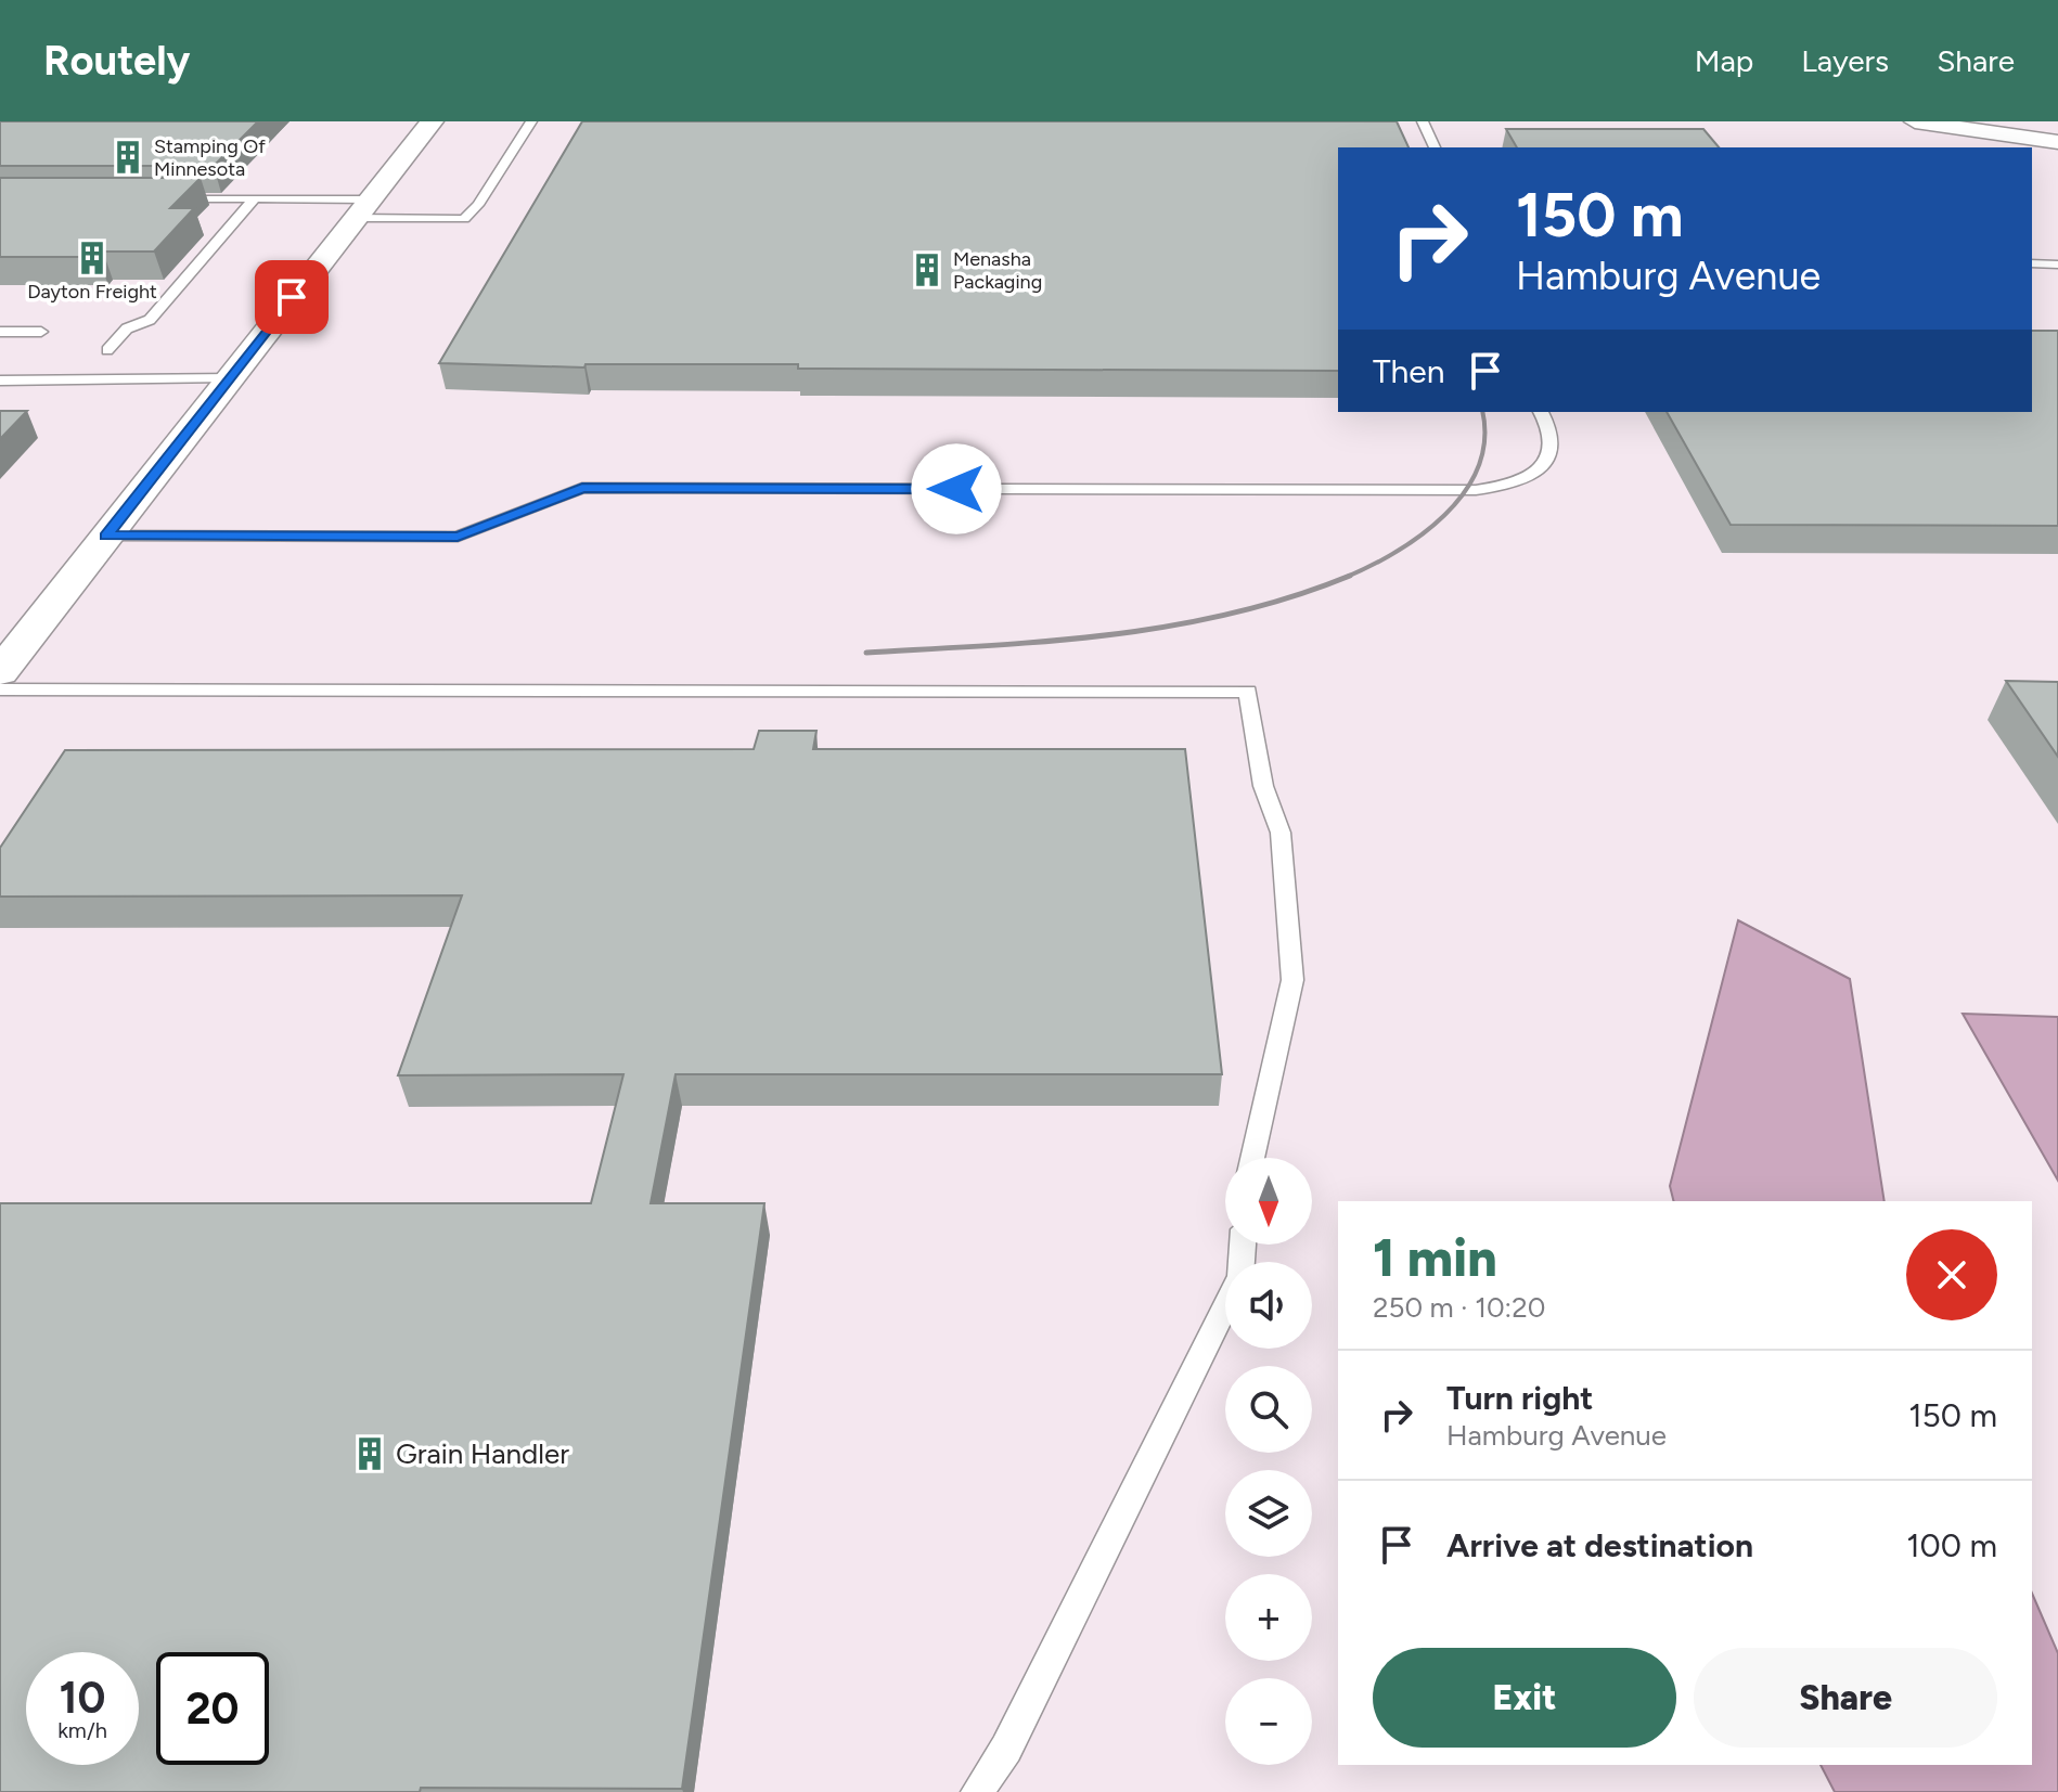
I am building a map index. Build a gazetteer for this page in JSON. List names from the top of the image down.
{
  "places": {
    "building": [
      "Stamping Of Minnesota",
      "Dayton Freight",
      "Menasha Packaging",
      "Grain Handler"
    ]
  },
  "north": "bottom",
  "page": {
    "header": "Routely",
    "nav": ["Map", "Layers", "Share"],
    "turn": ["150 m", "Hamburg Avenue"],
    "then": "Then",
    "map_buttons": ["+", "−"],
    "heading": ["1 min", "250 m · 10:20"],
    "list": [
      {
        "name": "Turn right",
        "note": "Hamburg Avenue",
        "value": "150 m"
      },
      {
        "name": "Arrive at destination",
        "value": "100 m"
      }
    ],
    "buttons": ["Exit", "Share"],
    "speed": "10 km/h",
    "limit": "20"
  }
}
